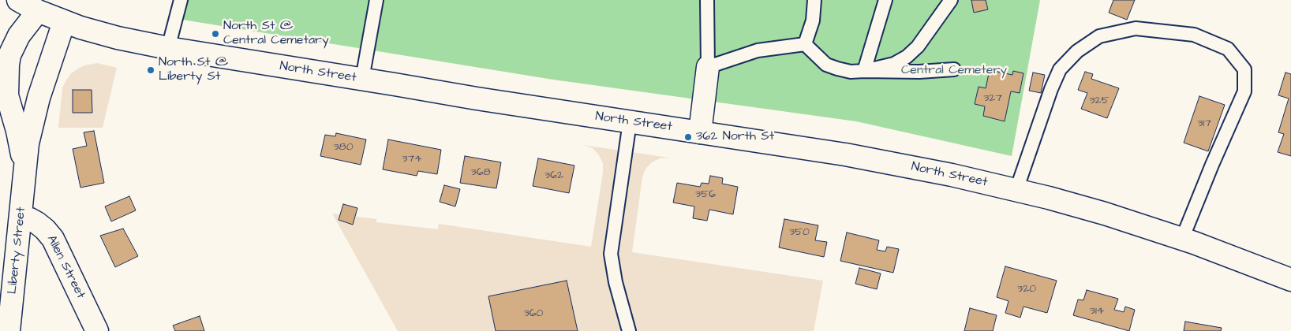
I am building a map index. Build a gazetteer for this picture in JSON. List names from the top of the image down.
{
  "streets": {
    "main road": ["North Street", "Liberty Street", "Allen Street"]
  },
  "crossings": [
    ["North Street", "Liberty Street"],
    ["Liberty Street", "Allen Street"]
  ],
  "parks": ["Central Cemetery"],
  "places": ["North St @ Central Cemetary", "North St @ Liberty St", "362 North St"],
  "house_numbers": [
    "327",
    "325",
    "317",
    "380",
    "374",
    "368",
    "362",
    "356",
    "350",
    "320",
    "314",
    "360"
  ]
}
